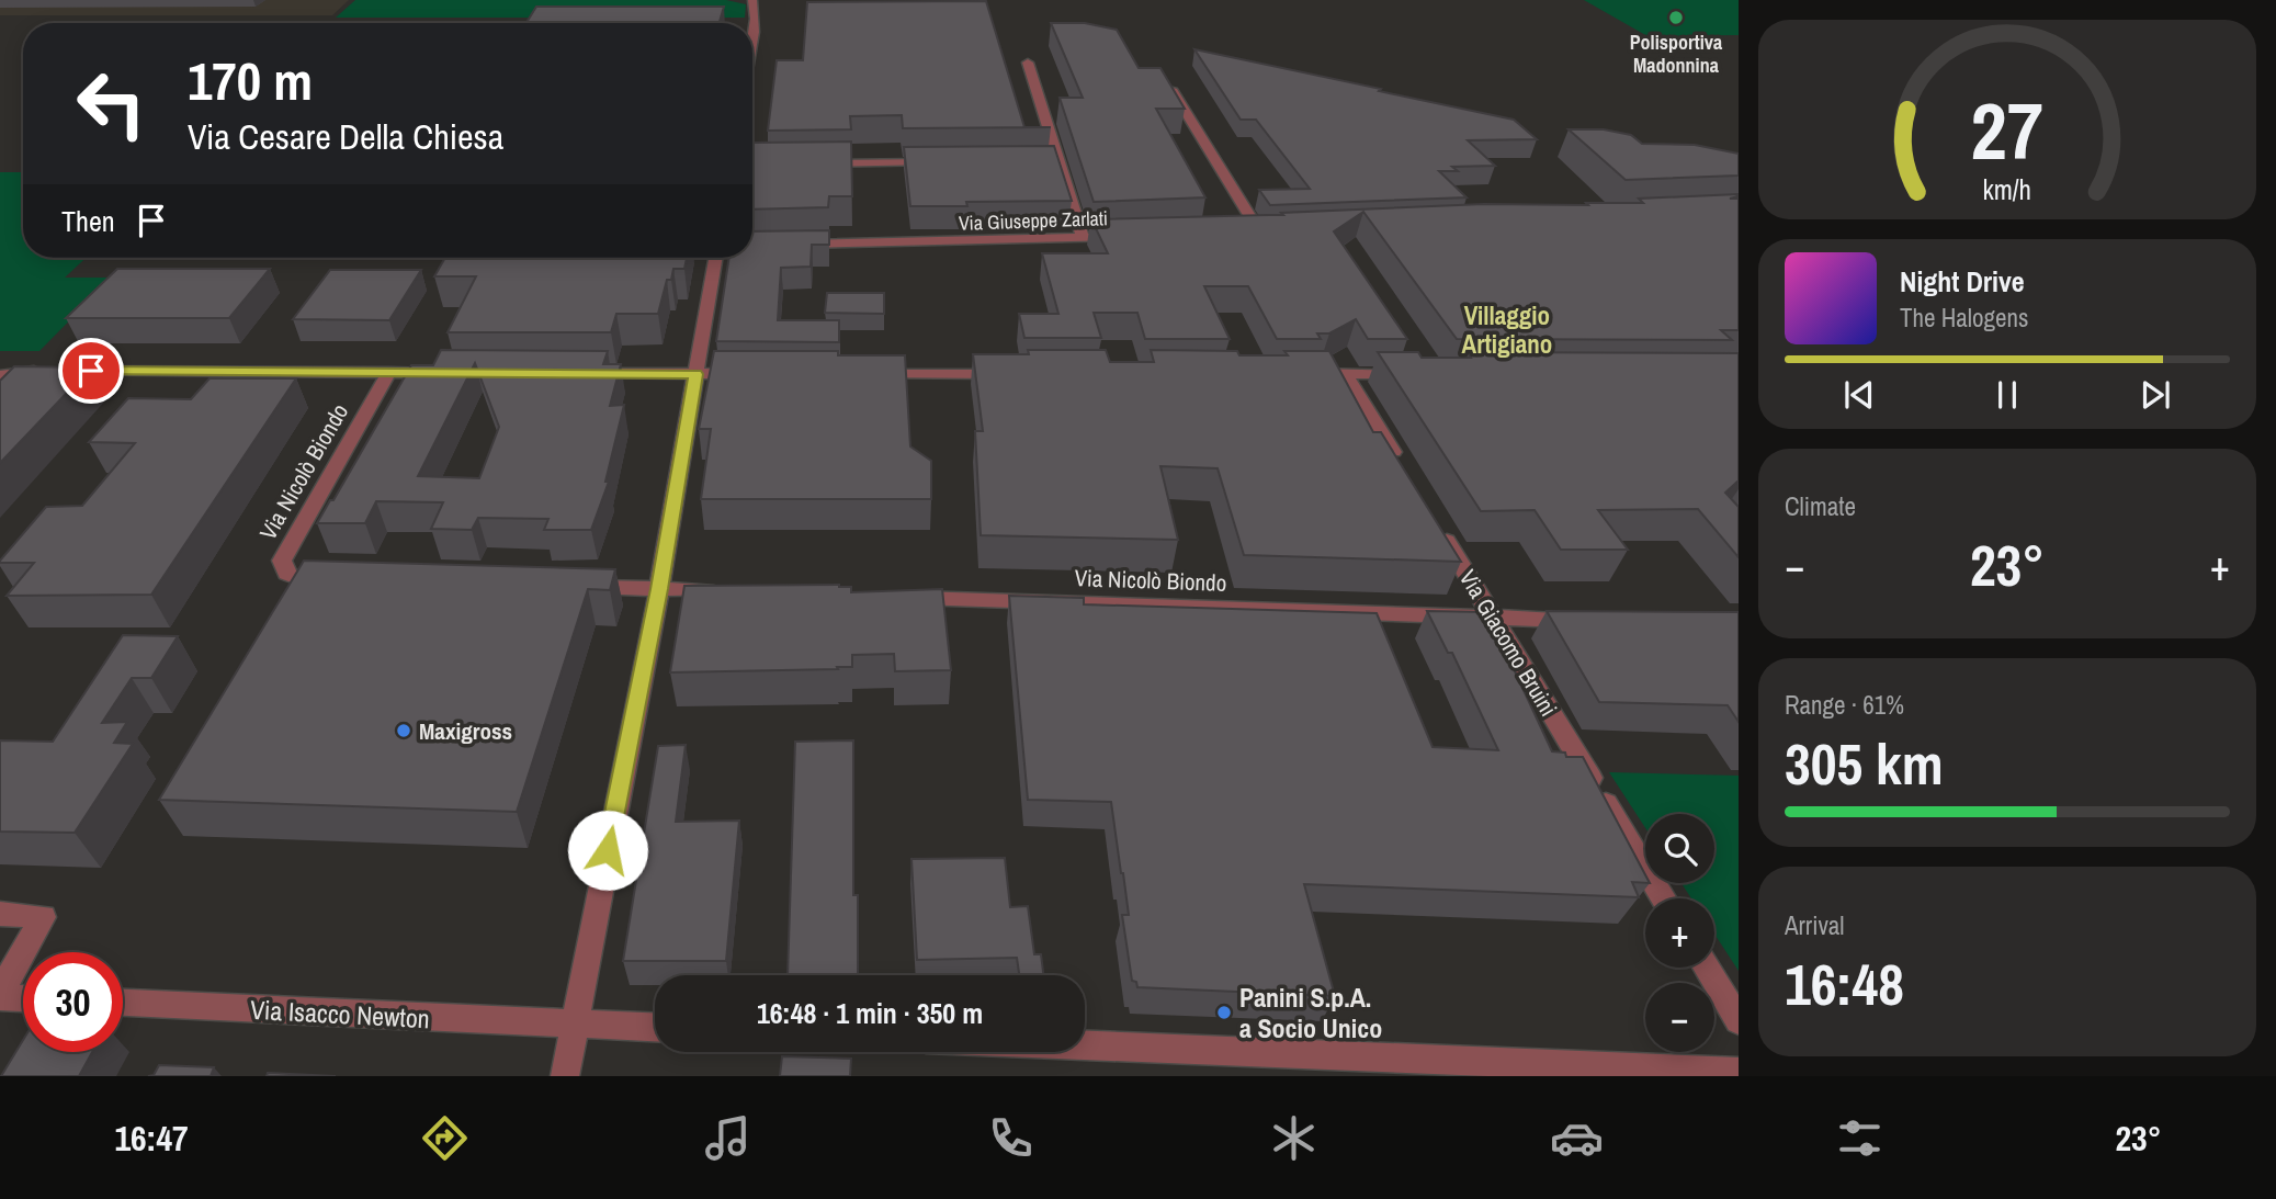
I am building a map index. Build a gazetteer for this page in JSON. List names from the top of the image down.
{
  "streets": {
    "street": [
      "Via Giuseppe Zarlati",
      "Via Nicolò Biondo",
      "Via Giacomo Bruini",
      "Via Isacco Newton"
    ]
  },
  "crossings": [
    ["Via Nicolò Biondo", "Via Giacomo Bruini"]
  ],
  "districts": ["Villaggio Artigiano"],
  "places": ["Polisportiva Madonnina", "Maxigross", "Panini S.p.A. a Socio Unico"],
  "page": {
    "turn": ["170 m", "Via Cesare Della Chiesa"],
    "then": "Then",
    "song": ["Night Drive", "The Halogens"],
    "tile": [
      "Climate",
      ["Range · 61%", "305 km"],
      ["Arrival", "16:48"]
    ],
    "heat": ["−", "23°", "+"],
    "map_buttons": ["+", "−"],
    "limit": "30",
    "trip": "16:48 · 1 min · 350 m",
    "tabs": ["16:47", "23°"],
    "gauge": ["27", "km/h"]
  }
}
